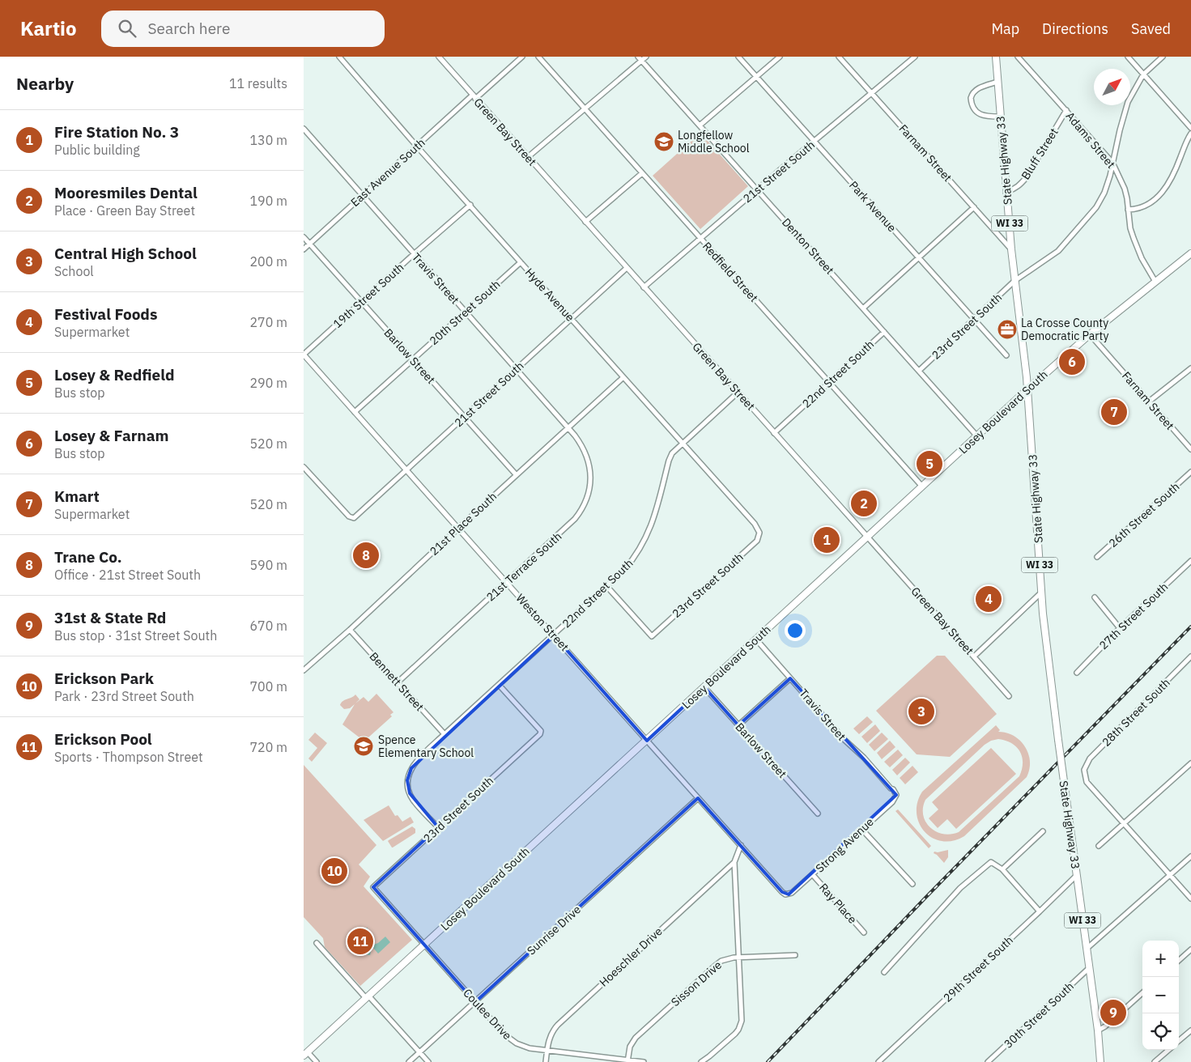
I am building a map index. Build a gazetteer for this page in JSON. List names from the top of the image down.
{
  "streets": {
    "main road": ["State Highway 33", "WI 33", "Losey Boulevard South"],
    "street": [
      "Green Bay Street",
      "Adams Street",
      "Farnam Street",
      "Bluff Street",
      "21st Street South",
      "East Avenue South",
      "Park Avenue",
      "Denton Street",
      "Redfield Street",
      "Travis Street",
      "Hyde Avenue",
      "19th Street South",
      "20th Street South",
      "23rd Street South",
      "Barlow Street",
      "22nd Street South",
      "26th Street South",
      "21st Place South",
      "21st Terrace South",
      "27th Street South",
      "Weston Street",
      "Bennett Street",
      "28th Street South",
      "Strong Avenue",
      "Ray Place",
      "Sunrise Drive",
      "Hoeschler Drive",
      "29th Street South",
      "Sisson Drive",
      "Coulee Drive",
      "30th Street South"
    ]
  },
  "crossings": [
    ["Green Bay Street", "21st Street South"],
    ["Green Bay Street", "East Avenue South"],
    ["Green Bay Street", "22nd Street South"],
    ["Green Bay Street", "Losey Boulevard South"],
    ["Adams Street", "Bluff Street"],
    ["Adams Street", "23rd Street South"],
    ["Adams Street", "Losey Boulevard South"],
    ["Farnam Street", "State Highway 33"],
    ["Farnam Street", "21st Street South"],
    ["Farnam Street", "Losey Boulevard South"],
    ["Bluff Street", "State Highway 33"],
    ["State Highway 33", "23rd Street South"],
    ["State Highway 33", "Losey Boulevard South"],
    ["State Highway 33", "29th Street South"],
    ["State Highway 33", "30th Street South"],
    ["21st Street South", "Park Avenue"],
    ["21st Street South", "Denton Street"],
    ["21st Street South", "Redfield Street"],
    ["21st Street South", "Travis Street"],
    ["21st Street South", "Hyde Avenue"],
    ["21st Street South", "Barlow Street"],
    ["21st Street South", "Weston Street"],
    ["East Avenue South", "Travis Street"],
    ["East Avenue South", "Hyde Avenue"],
    ["East Avenue South", "Barlow Street"],
    ["Park Avenue", "23rd Street South"],
    ["Denton Street", "23rd Street South"],
    ["Denton Street", "22nd Street South"],
    ["Denton Street", "Losey Boulevard South"],
    ["Redfield Street", "22nd Street South"],
    ["Redfield Street", "Losey Boulevard South"],
    ["Travis Street", "19th Street South"],
    ["Travis Street", "20th Street South"],
    ["Travis Street", "Losey Boulevard South"],
    ["Travis Street", "21st Place South"],
    ["Travis Street", "21st Terrace South"],
    ["Travis Street", "Strong Avenue"],
    ["Hyde Avenue", "19th Street South"],
    ["Hyde Avenue", "20th Street South"],
    ["Hyde Avenue", "23rd Street South"],
    ["Hyde Avenue", "22nd Street South"],
    ["Hyde Avenue", "21st Place South"],
    ["19th Street South", "Barlow Street"],
    ["19th Street South", "Weston Street"],
    ["20th Street South", "Barlow Street"],
    ["20th Street South", "Weston Street"],
    ["23rd Street South", "22nd Street South"],
    ["23rd Street South", "Coulee Drive"],
    ["Barlow Street", "Losey Boulevard South"],
    ["Barlow Street", "21st Place South"],
    ["22nd Street South", "Weston Street"],
    ["22nd Street South", "Bennett Street"],
    ["Losey Boulevard South", "Weston Street"],
    ["Losey Boulevard South", "Coulee Drive"],
    ["21st Place South", "21st Terrace South"],
    ["21st Place South", "Weston Street"],
    ["21st Place South", "Bennett Street"],
    ["21st Terrace South", "Weston Street"],
    ["21st Terrace South", "Bennett Street"],
    ["Weston Street", "Strong Avenue"],
    ["Weston Street", "Sunrise Drive"],
    ["Strong Avenue", "Ray Place"],
    ["Sunrise Drive", "Coulee Drive"],
    ["Hoeschler Drive", "Coulee Drive"],
    ["Sisson Drive", "Coulee Drive"]
  ],
  "places": {
    "school or university": ["Longfellow Middle School", "Spence Elementary School"],
    "office": ["La Crosse County Democratic Party"]
  },
  "north": "top right",
  "page": {
    "header": "Kartio",
    "search": "Search here",
    "nav": ["Map", "Directions", "Saved"],
    "heading": ["Nearby", "11 results"],
    "list": [
      {
        "mark": "1",
        "name": "Fire Station No. 3",
        "note": "Public building",
        "value": "130 m"
      },
      {
        "mark": "2",
        "name": "Mooresmiles Dental",
        "note": "Place · Green Bay Street",
        "value": "190 m"
      },
      {
        "mark": "3",
        "name": "Central High School",
        "note": "School",
        "value": "200 m"
      },
      {
        "mark": "4",
        "name": "Festival Foods",
        "note": "Supermarket",
        "value": "270 m"
      },
      {
        "mark": "5",
        "name": "Losey & Redfield",
        "note": "Bus stop",
        "value": "290 m"
      },
      {
        "mark": "6",
        "name": "Losey & Farnam",
        "note": "Bus stop",
        "value": "520 m"
      },
      {
        "mark": "7",
        "name": "Kmart",
        "note": "Supermarket",
        "value": "520 m"
      },
      {
        "mark": "8",
        "name": "Trane Co.",
        "note": "Office · 21st Street South",
        "value": "590 m"
      },
      {
        "mark": "9",
        "name": "31st & State Rd",
        "note": "Bus stop · 31st Street South",
        "value": "670 m"
      },
      {
        "mark": "10",
        "name": "Erickson Park",
        "note": "Park · 23rd Street South",
        "value": "700 m"
      },
      {
        "mark": "11",
        "name": "Erickson Pool",
        "note": "Sports · Thompson Street",
        "value": "720 m"
      }
    ],
    "pins": [
      "6",
      "7",
      "5",
      "2",
      "1",
      "8",
      "4",
      "3",
      "10",
      "11",
      "9"
    ],
    "map_buttons": ["+", "−"]
  }
}
